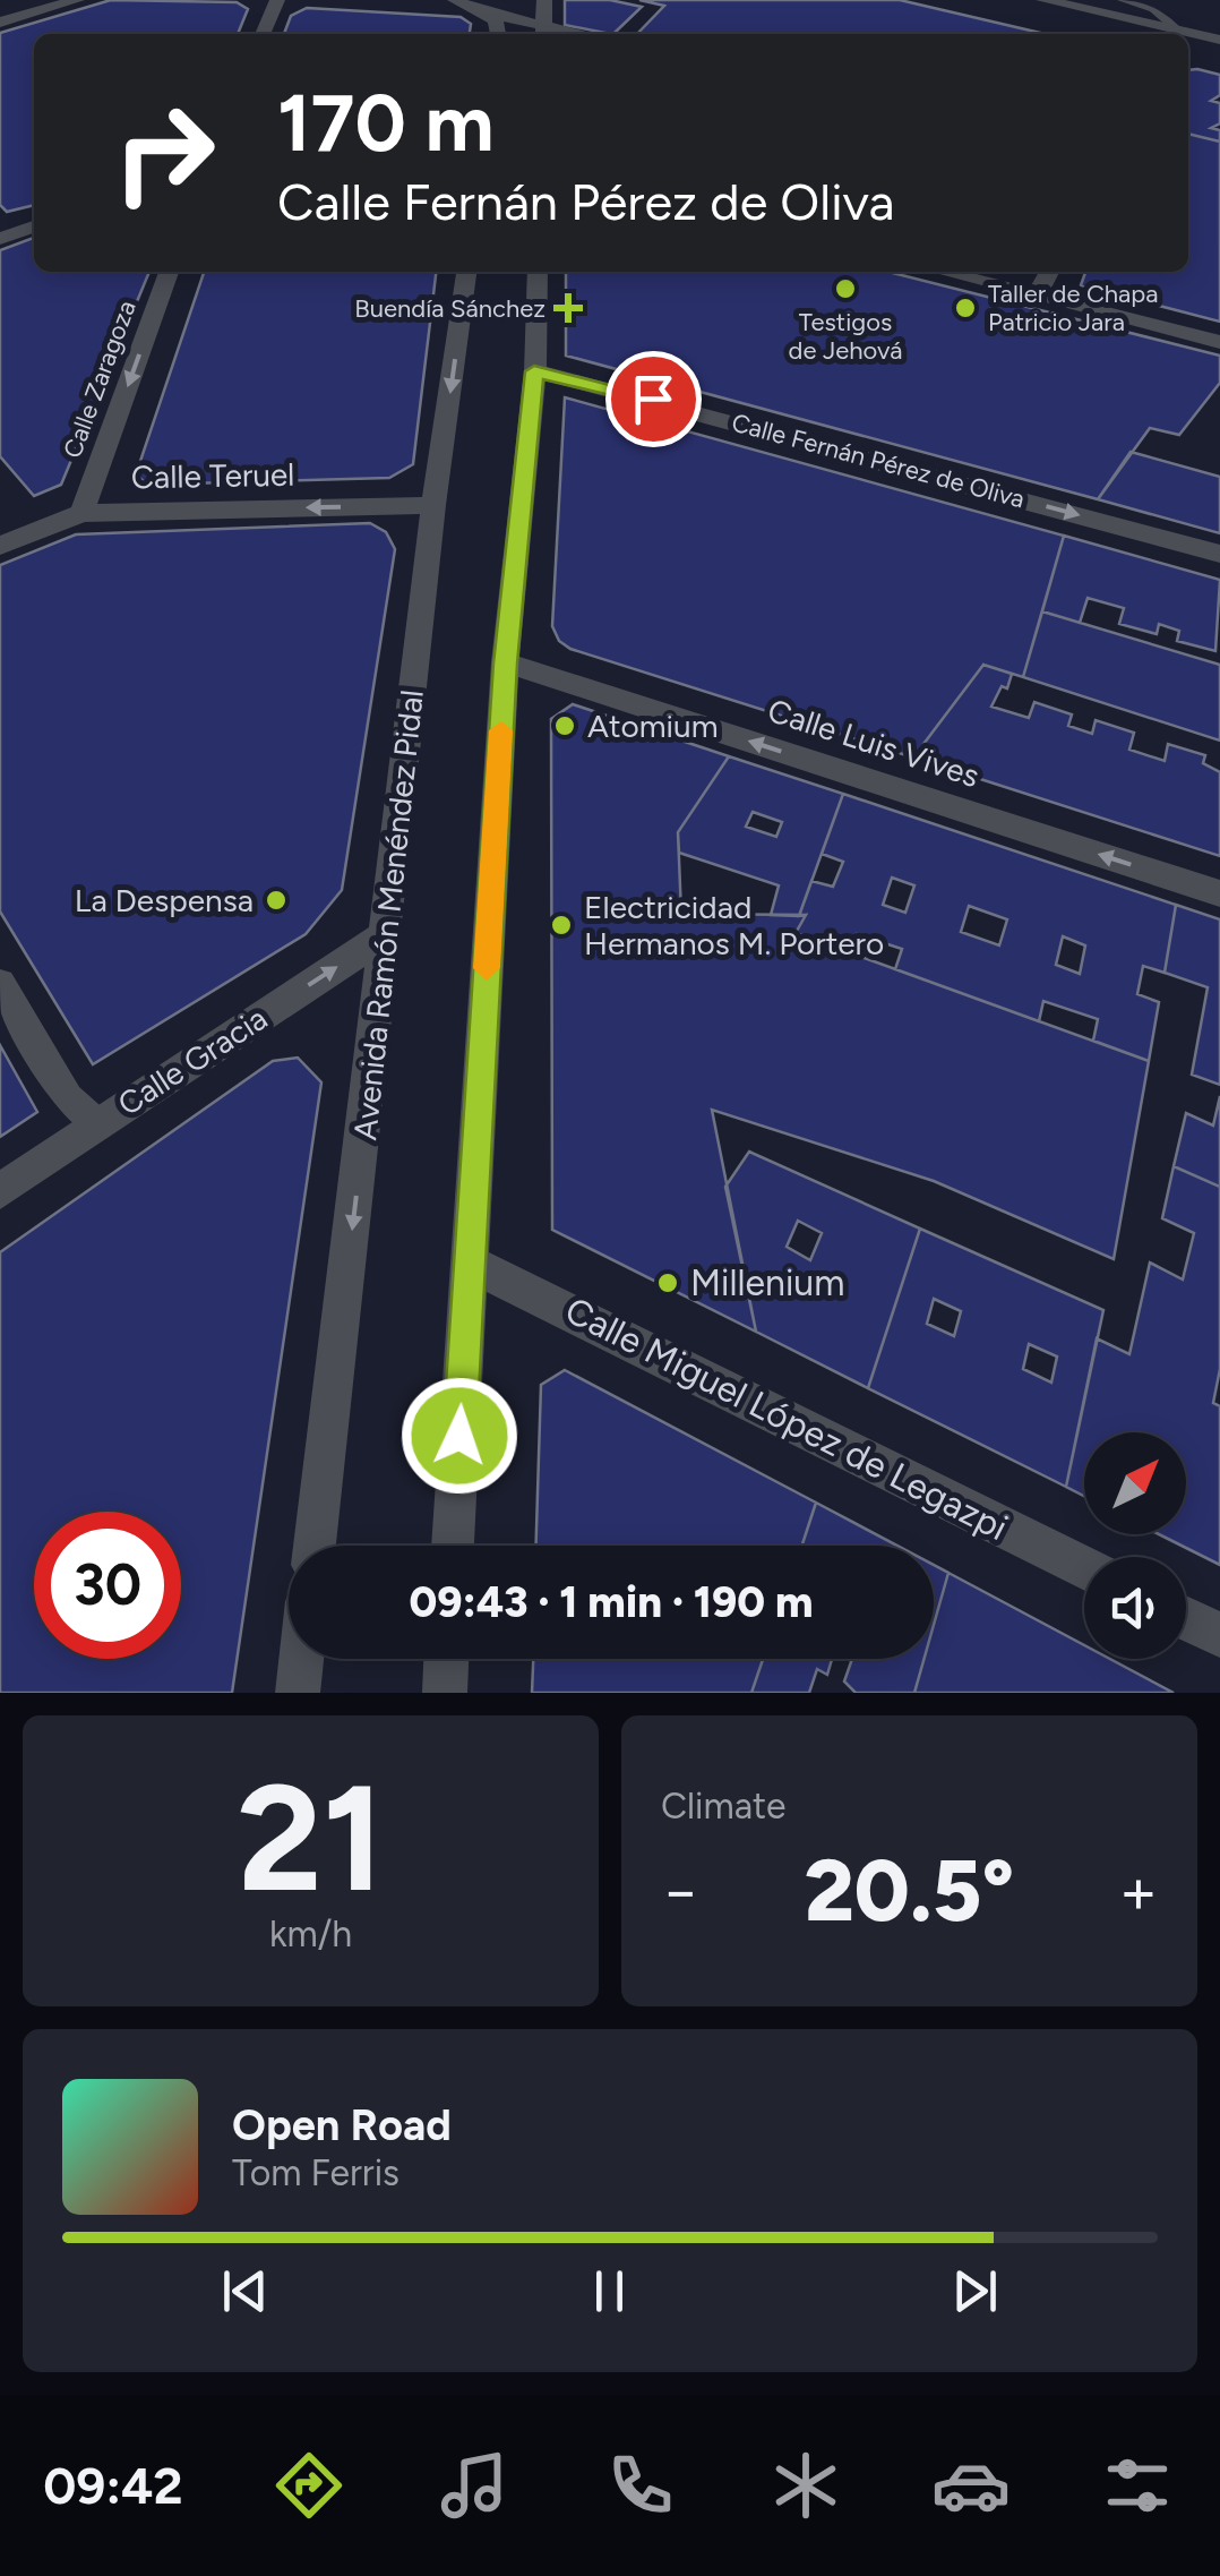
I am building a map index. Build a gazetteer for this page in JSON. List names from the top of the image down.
{
  "streets": {
    "street": [
      "Calle Zaragoza",
      "Calle Fernán Pérez de Oliva",
      "Calle Teruel",
      "Calle Luis Vives",
      "Avenida Ramón Menéndez Pidal",
      "Calle Gracia",
      "Calle Miguel López de Legazpi"
    ]
  },
  "crossings": [
    ["Calle Zaragoza", "Calle Teruel"],
    ["Calle Teruel", "Avenida Ramón Menéndez Pidal"],
    ["Avenida Ramón Menéndez Pidal", "Calle Gracia"]
  ],
  "one_way": [
    "Calle Zaragoza",
    "Calle Teruel",
    "Calle Luis Vives",
    "Calle Gracia"
  ],
  "places": {
    "other": [
      "Testigos de Jehová",
      "Taller de Chapa Patricio Jara",
      "Atomium",
      "La Despensa",
      "Electricidad Hermanos M. Portero",
      "Millenium"
    ],
    "health": ["Buendía Sánchez"]
  },
  "north": "top right",
  "page": {
    "turn": ["170 m", "Calle Fernán Pérez de Oliva"],
    "limit": "30",
    "trip": "09:43 · 1 min · 190 m",
    "tile": [
      ["21", "km/h"],
      "Climate"
    ],
    "heat": ["−", "20.5°", "+"],
    "song": ["Open Road", "Tom Ferris"],
    "tabs": "09:42"
  }
}
